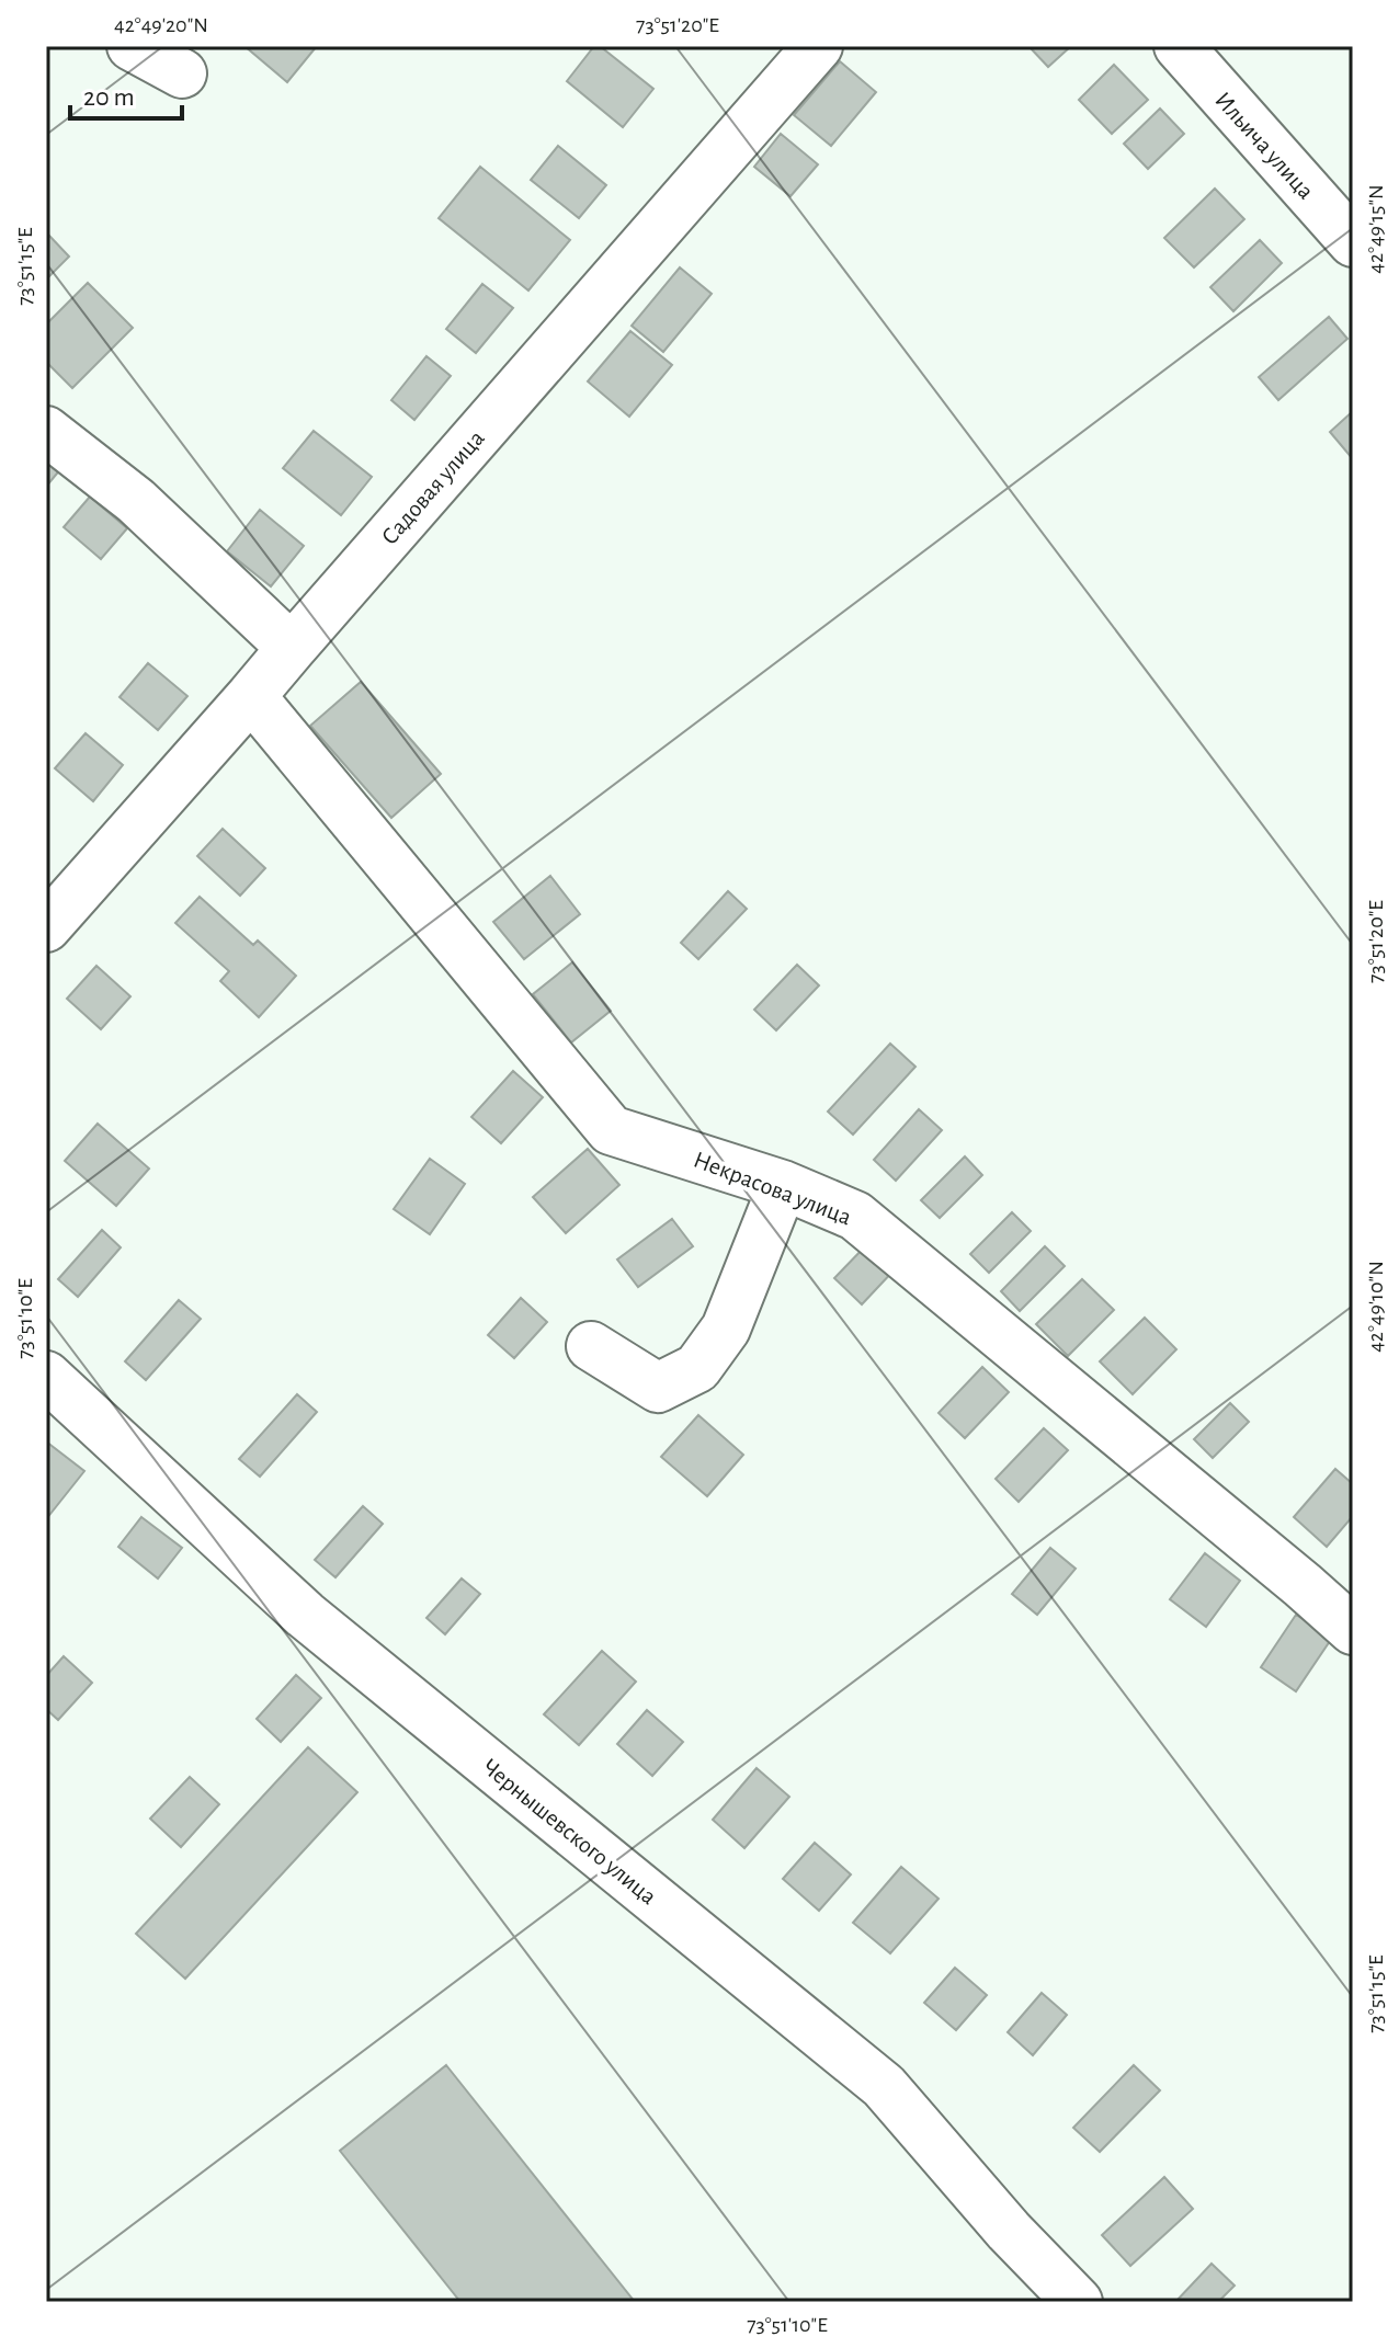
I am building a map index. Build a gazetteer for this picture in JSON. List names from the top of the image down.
{
  "streets": {
    "street": [
      "Ильича улица",
      "Садовая улица",
      "Некрасова улица",
      "Чернышевского улица"
    ]
  },
  "crossings": [
    ["Садовая улица", "Некрасова улица"]
  ],
  "scale_bar": "20 m",
  "coordinates": [
    "42°49'20\"N",
    "73°51'20\"E",
    "42°49'15\"N",
    "73°51'15\"E",
    "42°49'10\"N",
    "73°51'10\"E"
  ]
}
